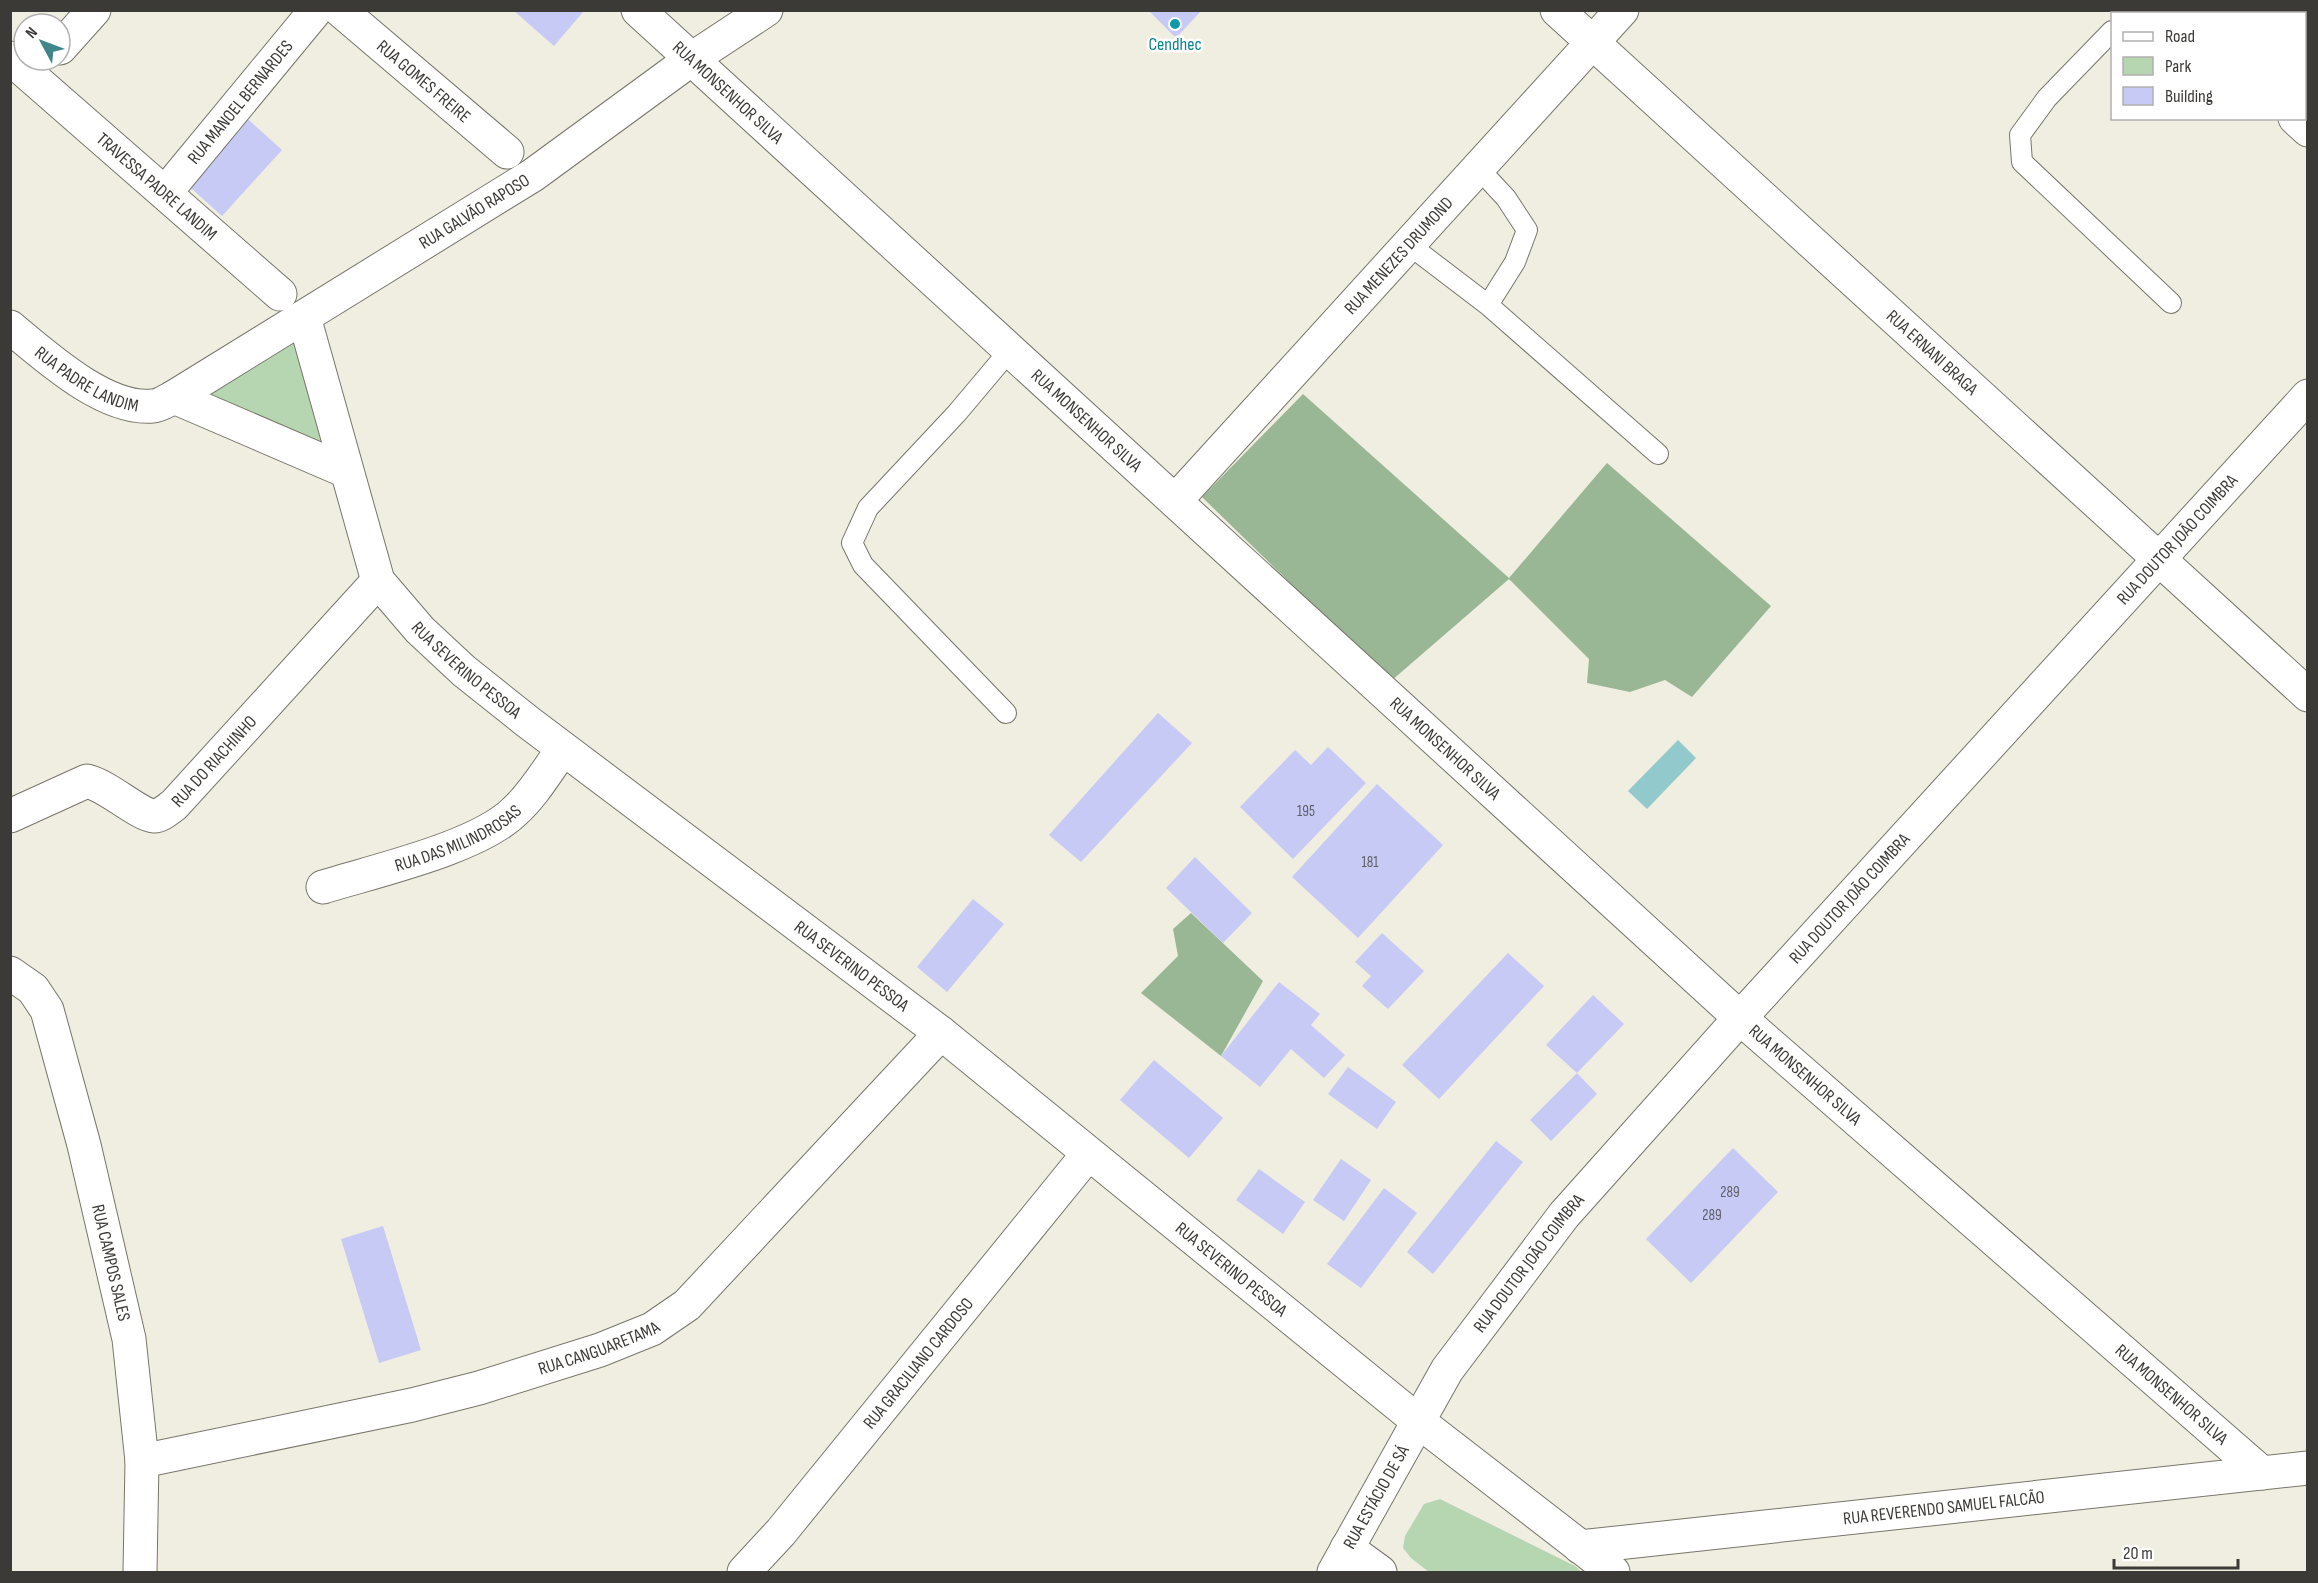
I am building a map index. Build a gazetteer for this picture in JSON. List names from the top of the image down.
{
  "streets": {
    "street": [
      "RUA GOMES FREIRE",
      "RUA MONSENHOR SILVA",
      "RUA MANOEL BERNARDES",
      "TRAVESSA PADRE LANDIM",
      "RUA GALVÃO RAPOSO",
      "RUA MENEZES DRUMOND",
      "RUA ERNANI BRAGA",
      "RUA PADRE LANDIM",
      "RUA DOUTOR JOÃO COIMBRA",
      "RUA SEVERINO PESSOA",
      "RUA DO RIACHINHO",
      "RUA DAS MILINDROSAS",
      "RUA CAMPOS SALES",
      "RUA CANGUARETAMA",
      "RUA GRACILIANO CARDOSO",
      "RUA ESTÁCIO DE SÁ",
      "RUA REVERENDO SAMUEL FALCÃO"
    ]
  },
  "crossings": [
    ["RUA MONSENHOR SILVA", "RUA GALVÃO RAPOSO"],
    ["RUA MONSENHOR SILVA", "RUA MENEZES DRUMOND"],
    ["RUA MONSENHOR SILVA", "RUA DOUTOR JOÃO COIMBRA"],
    ["RUA MONSENHOR SILVA", "RUA REVERENDO SAMUEL FALCÃO"],
    ["RUA MANOEL BERNARDES", "TRAVESSA PADRE LANDIM"],
    ["RUA GALVÃO RAPOSO", "RUA PADRE LANDIM"],
    ["RUA GALVÃO RAPOSO", "RUA SEVERINO PESSOA"],
    ["RUA MENEZES DRUMOND", "RUA ERNANI BRAGA"],
    ["RUA ERNANI BRAGA", "RUA DOUTOR JOÃO COIMBRA"],
    ["RUA DOUTOR JOÃO COIMBRA", "RUA SEVERINO PESSOA"],
    ["RUA DOUTOR JOÃO COIMBRA", "RUA ESTÁCIO DE SÁ"],
    ["RUA SEVERINO PESSOA", "RUA DO RIACHINHO"],
    ["RUA SEVERINO PESSOA", "RUA DAS MILINDROSAS"],
    ["RUA SEVERINO PESSOA", "RUA CANGUARETAMA"],
    ["RUA SEVERINO PESSOA", "RUA GRACILIANO CARDOSO"],
    ["RUA SEVERINO PESSOA", "RUA ESTÁCIO DE SÁ"],
    ["RUA SEVERINO PESSOA", "RUA REVERENDO SAMUEL FALCÃO"],
    ["RUA CAMPOS SALES", "RUA CANGUARETAMA"]
  ],
  "places": ["Cendhec"],
  "house_numbers": [
    "195",
    "181",
    "289",
    "289"
  ],
  "legend": ["Road", "Park", "Building"],
  "scale_bar": "20 m",
  "north": "top left"
}
